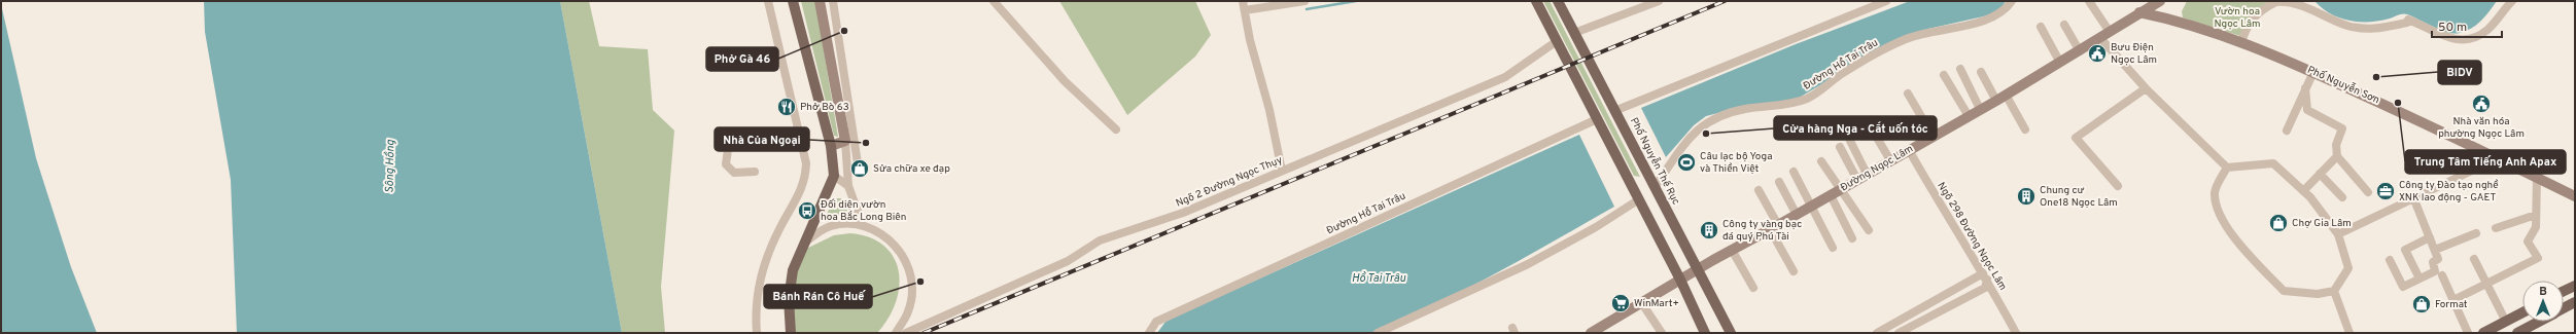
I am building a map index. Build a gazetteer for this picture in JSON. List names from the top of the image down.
{
  "streets": {
    "main road": ["Phố Nguyễn Sơn", "Phố Nguyễn Thế Rục", "Đường Ngọc Lâm"],
    "street": ["Đường Hồ Tai Trâu", "Ngõ 2 Đường Ngọc Thụy", "Ngõ 298 Đường Ngọc Lâm"]
  },
  "crossings": [
    ["Đường Hồ Tai Trâu", "Phố Nguyễn Thế Rục"],
    ["Phố Nguyễn Sơn", "Đường Ngọc Lâm"],
    ["Phố Nguyễn Thế Rục", "Đường Ngọc Lâm"],
    ["Đường Ngọc Lâm", "Ngõ 298 Đường Ngọc Lâm"]
  ],
  "water": ["Sông Hồng", "Hồ Tai Trâu"],
  "parks": ["Vườn hoa Ngọc Lâm"],
  "places": {
    "other": [
      "Phở Gà 46",
      "BIDV",
      "Trung Tâm Tiếng Anh Apax",
      "Cửa hàng Nga - Cắt uốn tóc",
      "Nhà Của Ngoại",
      "Bánh Rán Cô Huế"
    ],
    "public building": ["Bưu Điện Ngọc Lâm", "Nhà văn hóa phường Ngọc Lâm"],
    "restaurant": ["Phở Bò 63"],
    "sports": ["Câu lạc bộ Yoga và Thiền Việt"],
    "shop": ["Sửa chữa xe đạp", "Chợ Gia Lâm", "Format"],
    "office": ["Công ty Đào tạo nghề XNK lao động - GAET"],
    "building": ["Chung cư One18 Ngọc Lâm", "Công ty vàng bạc đá quý Phú Tài"],
    "bus stop": ["Đối diện vườn hoa Bắc Long Biên"],
    "supermarket": ["WinMart+"]
  },
  "scale_bar": "50 m",
  "north": "top"
}
